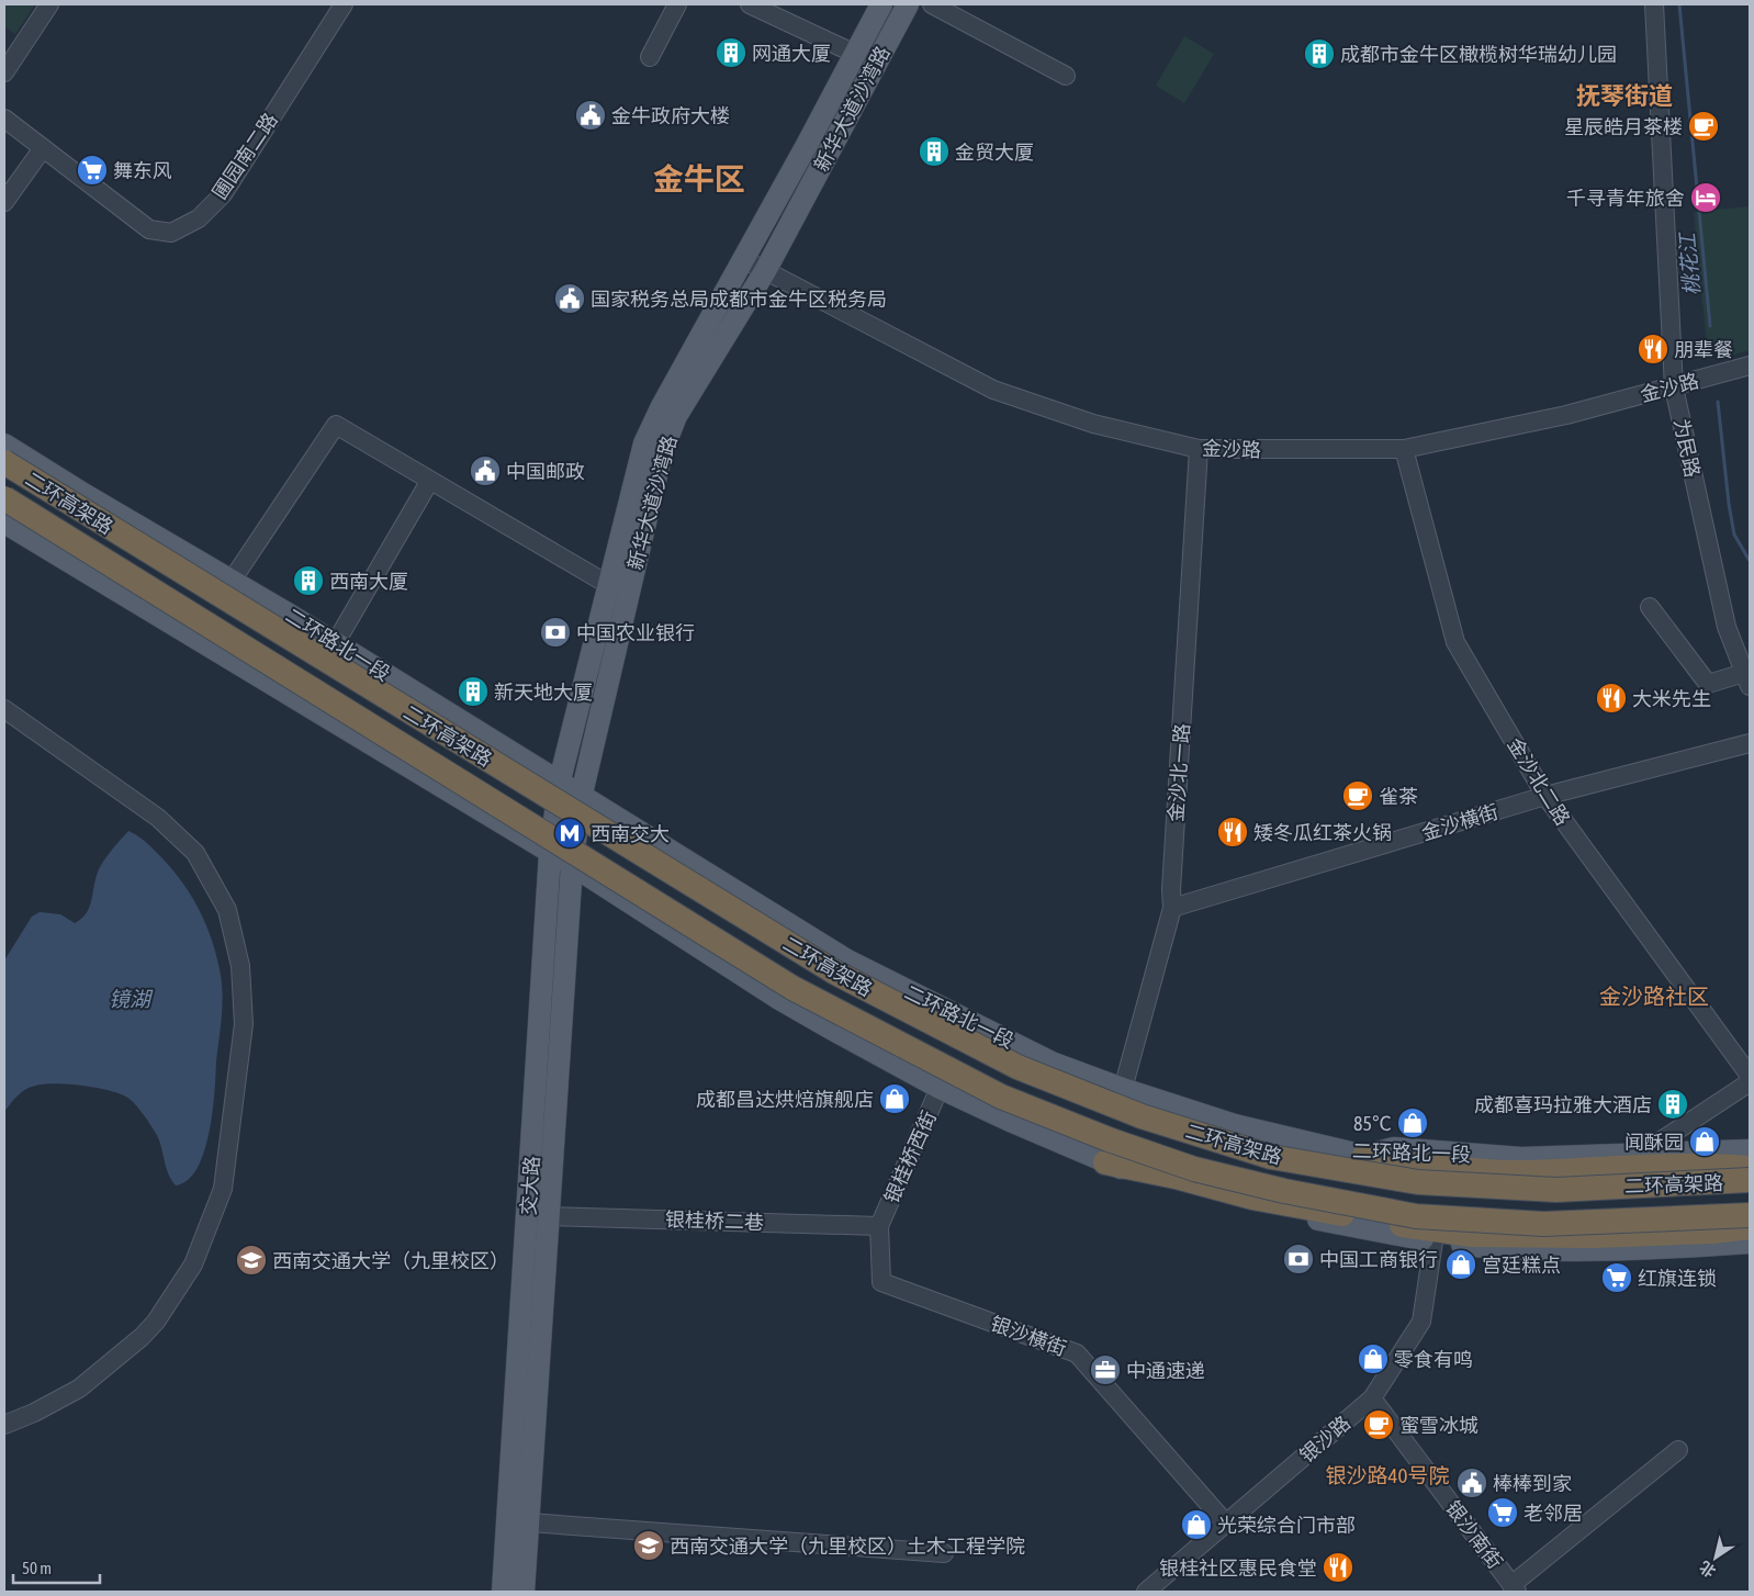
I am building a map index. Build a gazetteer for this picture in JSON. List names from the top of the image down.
{
  "streets": {
    "highway": ["二环高架路"],
    "main road": ["新华大道沙湾路", "二环路北一段", "交大路"],
    "street": [
      "圃园南二路",
      "金沙路",
      "为民路",
      "金沙北一路",
      "金沙北二路",
      "金沙横街",
      "银桂桥西街",
      "银桂桥二巷",
      "银沙横街",
      "银沙路",
      "银沙南街"
    ]
  },
  "crossings": [
    ["新华大道沙湾路", "金沙路"],
    ["新华大道沙湾路", "二环路北一段"],
    ["新华大道沙湾路", "交大路"],
    ["金沙路", "为民路"],
    ["金沙路", "金沙北一路"],
    ["金沙路", "金沙北二路"],
    ["二环路北一段", "金沙北一路"],
    ["二环路北一段", "交大路"],
    ["金沙北一路", "金沙横街"],
    ["金沙北二路", "金沙横街"],
    ["银桂桥西街", "银桂桥二巷"],
    ["银桂桥西街", "银沙横街"],
    ["交大路", "银桂桥二巷"],
    ["银桂桥二巷", "银沙横街"],
    ["银沙横街", "银沙路"],
    ["银沙路", "银沙南街"]
  ],
  "districts": [
    "抚琴街道",
    "金牛区",
    "金沙路社区",
    "银沙路40号院"
  ],
  "water": ["桃花江", "镜湖"],
  "places": {
    "building": [
      "网通大厦",
      "成都市金牛区橄榄树华瑞幼儿园",
      "金贸大厦",
      "西南大厦",
      "新天地大厦",
      "成都喜玛拉雅大酒店"
    ],
    "public building": [
      "金牛政府大楼",
      "国家税务总局成都市金牛区税务局",
      "中国邮政",
      "棒棒到家"
    ],
    "cafe": ["星辰皓月茶楼", "雀茶", "蜜雪冰城"],
    "supermarket": ["舞东风", "红旗连锁", "老邻居"],
    "hotel": ["千寻青年旅舍"],
    "restaurant": [
      "朋辈餐",
      "大米先生",
      "矮冬瓜红茶火锅",
      "银桂社区惠民食堂"
    ],
    "bank": ["中国农业银行", "中国工商银行"],
    "metro station": ["西南交大"],
    "shop": [
      "成都昌达烘焙旗舰店",
      "85℃",
      "闻酥园",
      "宫廷糕点",
      "零食有鸣",
      "光荣综合门市部"
    ],
    "school or university": ["西南交通大学（九里校区）", "西南交通大学（九里校区）土木工程学院"],
    "office": ["中通速递"]
  },
  "scale_bar": "50 m",
  "north": "bottom left"
}
